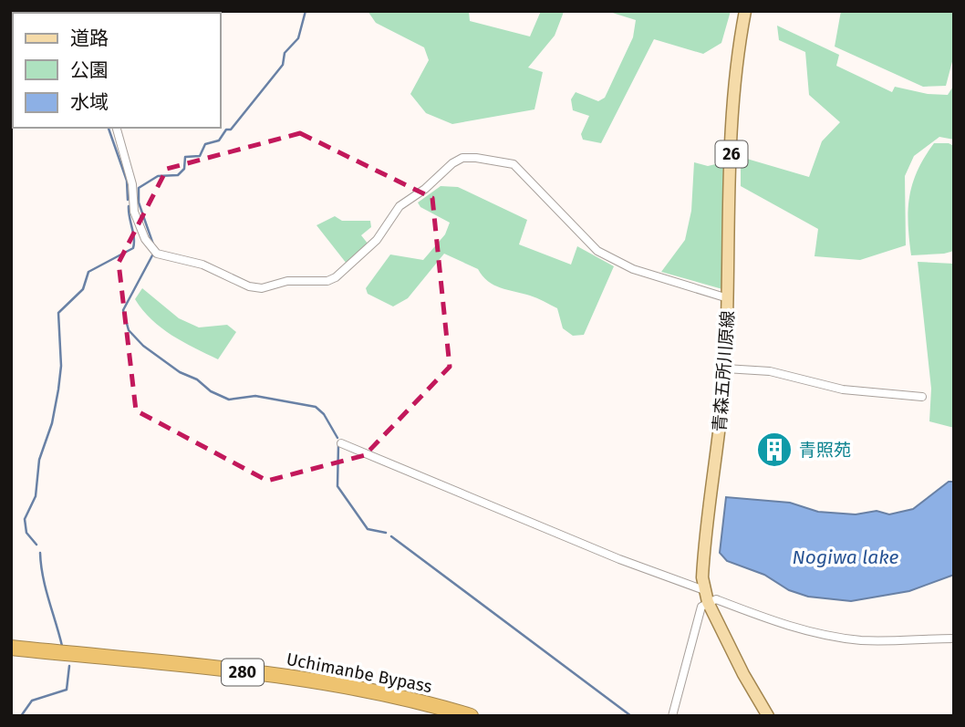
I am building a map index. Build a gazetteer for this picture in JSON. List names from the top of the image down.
{
  "streets": {
    "highway": ["280", "Uchimanbe Bypass"],
    "main road": ["26", "青森五所川原線"]
  },
  "water": ["Nogiwa lake"],
  "places": {
    "building": ["青照苑"]
  },
  "legend": ["道路", "公園", "水域"]
}
